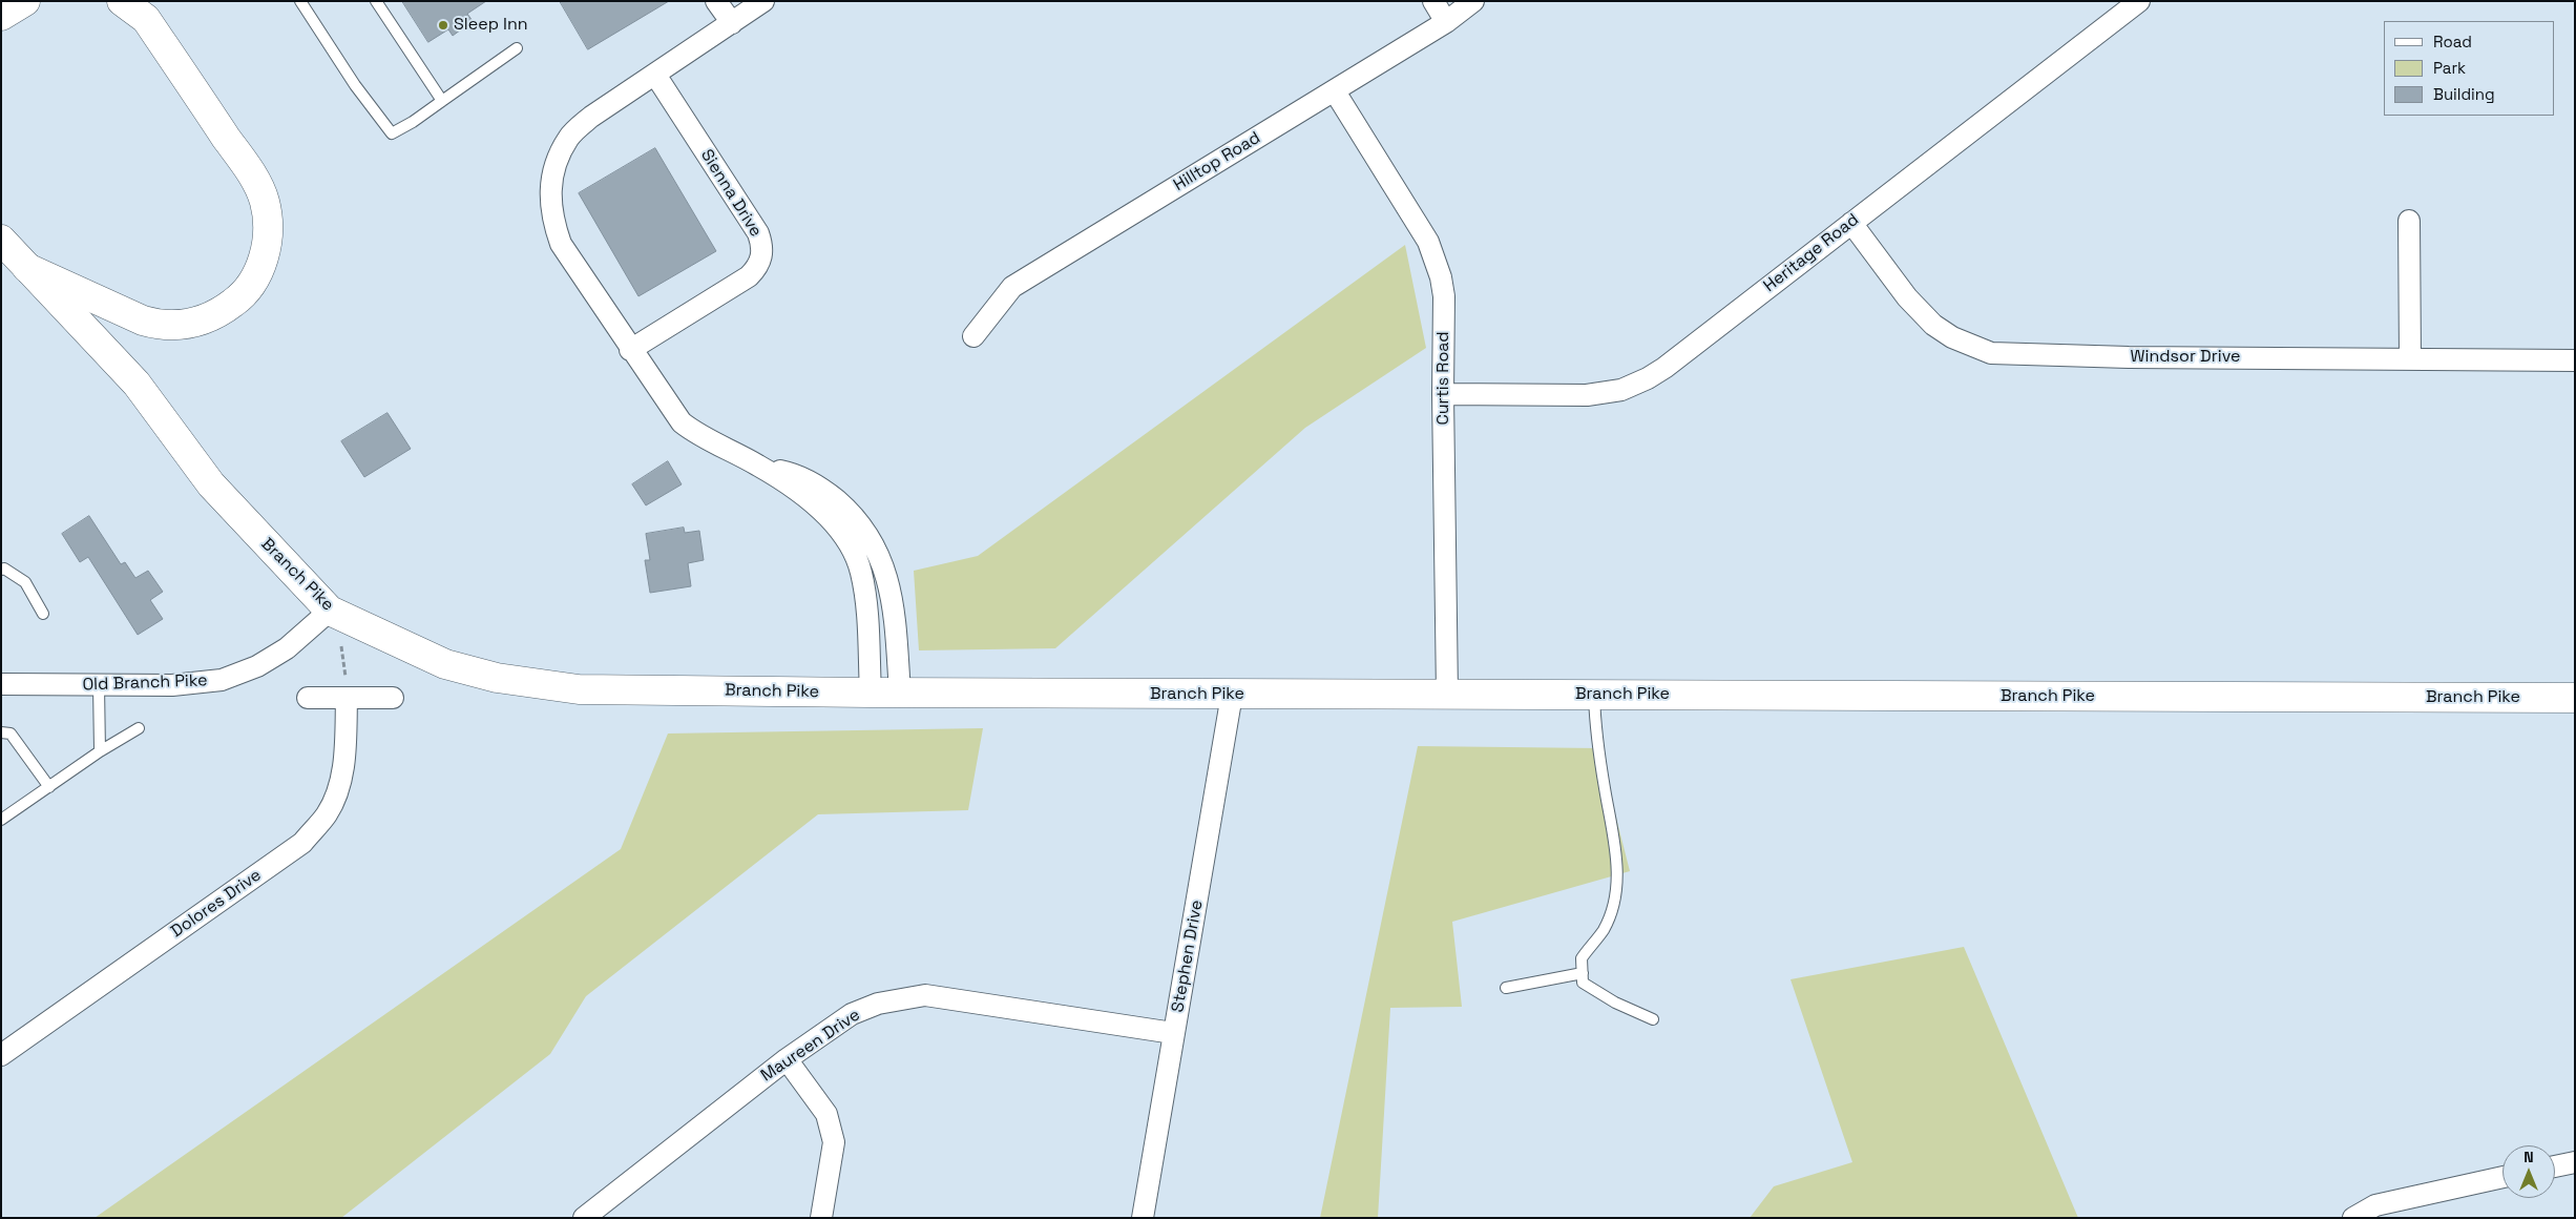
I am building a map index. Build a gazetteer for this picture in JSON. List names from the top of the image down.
{
  "streets": {
    "main road": ["Branch Pike"],
    "street": [
      "Hilltop Road",
      "Sienna Drive",
      "Heritage Road",
      "Windsor Drive",
      "Curtis Road",
      "Old Branch Pike",
      "Dolores Drive",
      "Stephen Drive",
      "Maureen Drive"
    ]
  },
  "crossings": [
    ["Hilltop Road", "Curtis Road"],
    ["Heritage Road", "Windsor Drive"],
    ["Heritage Road", "Curtis Road"],
    ["Curtis Road", "Branch Pike"],
    ["Branch Pike", "Old Branch Pike"],
    ["Branch Pike", "Stephen Drive"],
    ["Stephen Drive", "Maureen Drive"]
  ],
  "places": ["Sleep Inn"],
  "legend": ["Road", "Park", "Building"],
  "north": "top"
}
